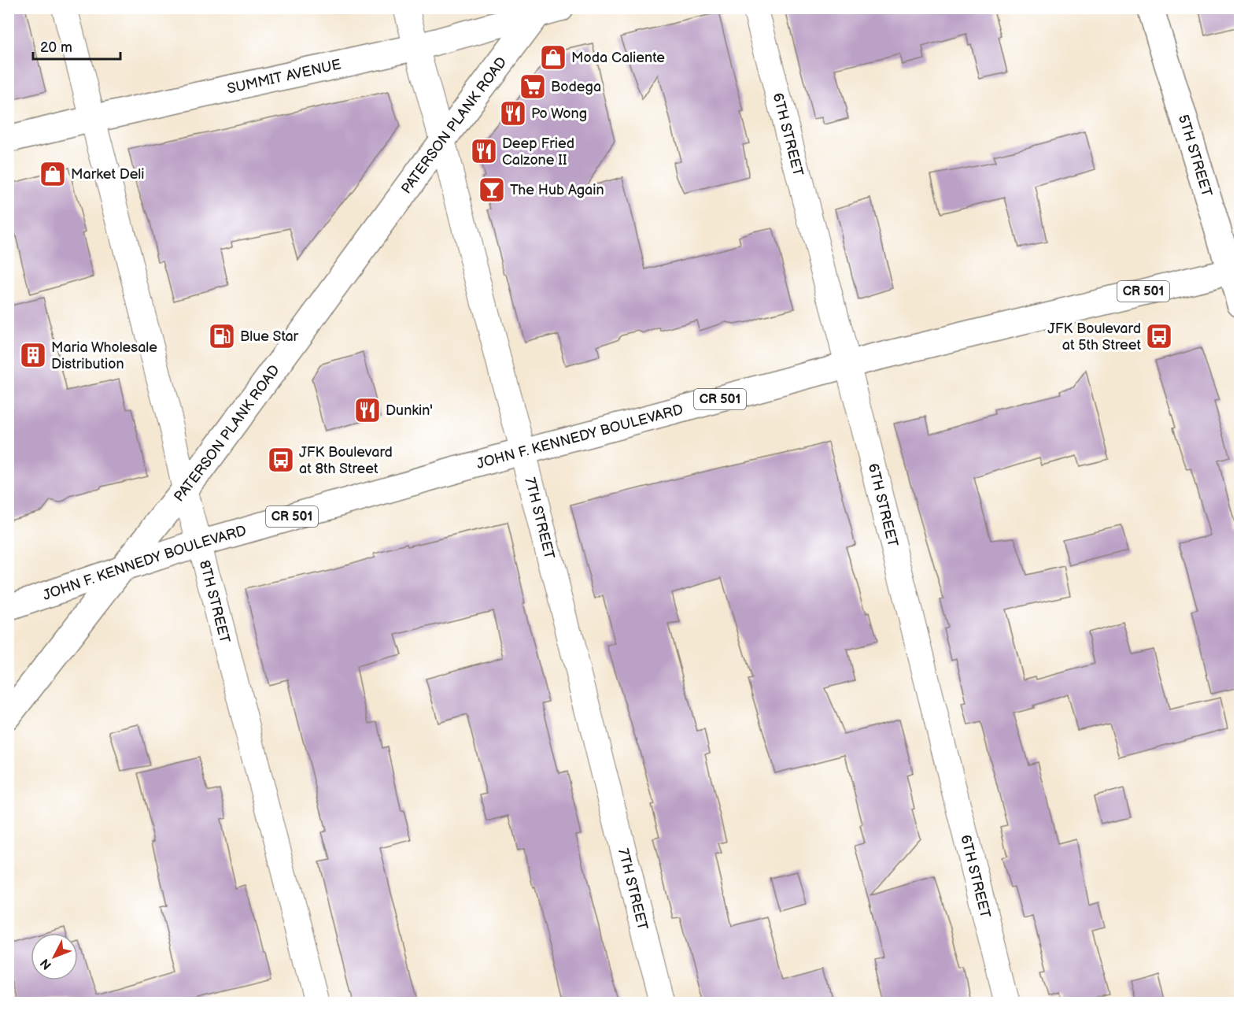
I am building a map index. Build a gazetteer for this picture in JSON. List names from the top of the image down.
{
  "streets": {
    "main road": [
      "SUMMIT AVENUE",
      "PATERSON PLANK ROAD",
      "5TH STREET",
      "CR 501",
      "JOHN F. KENNEDY BOULEVARD"
    ],
    "street": ["6TH STREET", "7TH STREET", "8TH STREET"]
  },
  "crossings": [
    ["SUMMIT AVENUE", "PATERSON PLANK ROAD"],
    ["SUMMIT AVENUE", "7TH STREET"],
    ["SUMMIT AVENUE", "8TH STREET"],
    ["PATERSON PLANK ROAD", "JOHN F. KENNEDY BOULEVARD"],
    ["PATERSON PLANK ROAD", "7TH STREET"],
    ["PATERSON PLANK ROAD", "8TH STREET"],
    ["6TH STREET", "JOHN F. KENNEDY BOULEVARD"],
    ["5TH STREET", "JOHN F. KENNEDY BOULEVARD"],
    ["JOHN F. KENNEDY BOULEVARD", "7TH STREET"],
    ["JOHN F. KENNEDY BOULEVARD", "8TH STREET"]
  ],
  "places": {
    "shop": ["Moda Caliente", "Market Deli"],
    "supermarket": ["Bodega"],
    "restaurant": ["Po Wong", "Deep Fried Calzone II", "Dunkin'"],
    "bar": ["The Hub Again"],
    "fuel station": ["Blue Star"],
    "bus stop": ["JFK Boulevard at 5th Street", "JFK Boulevard at 8th Street"],
    "building": ["Maria Wholesale Distribution"]
  },
  "scale_bar": "20 m",
  "north": "bottom left"
}
